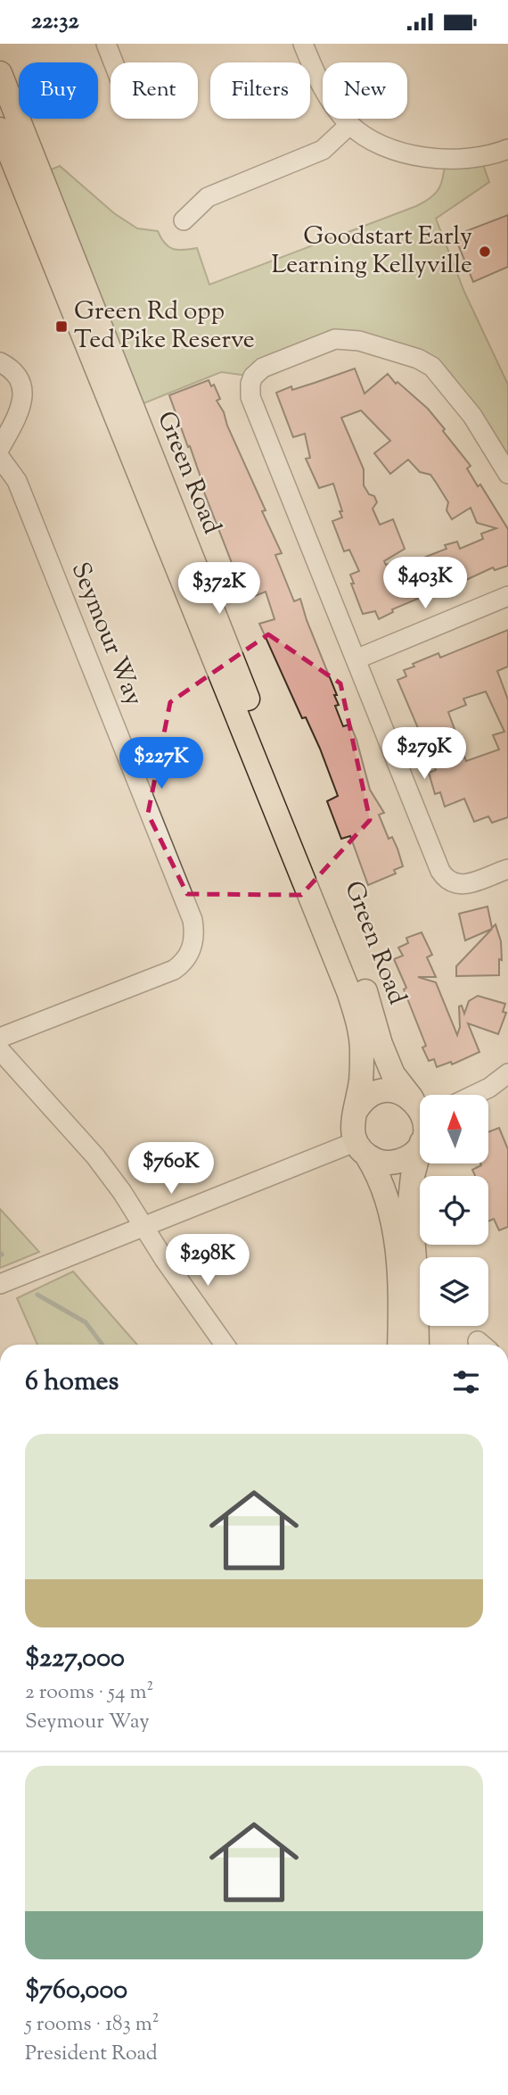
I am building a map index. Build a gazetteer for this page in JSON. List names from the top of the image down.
{
  "streets": {
    "main road": ["Green Road"],
    "street": ["Seymour Way"]
  },
  "places": {
    "other": ["Goodstart Early Learning Kellyville"],
    "transit": ["Green Rd opp Ted Pike Reserve"]
  },
  "north": "top",
  "page": {
    "status": "22:32",
    "chip": [
      "Buy",
      "Rent",
      "Filters",
      "New"
    ],
    "price": [
      "$403K",
      "$372K",
      "$279K",
      "$227K",
      "$760K",
      "$298K"
    ],
    "heading": "6 homes",
    "list": [
      {
        "name": "$227,000",
        "note": "2 rooms · 54 m² · Seymour Way"
      },
      {
        "name": "$760,000",
        "note": "5 rooms · 183 m² · President Road"
      }
    ]
  }
}
